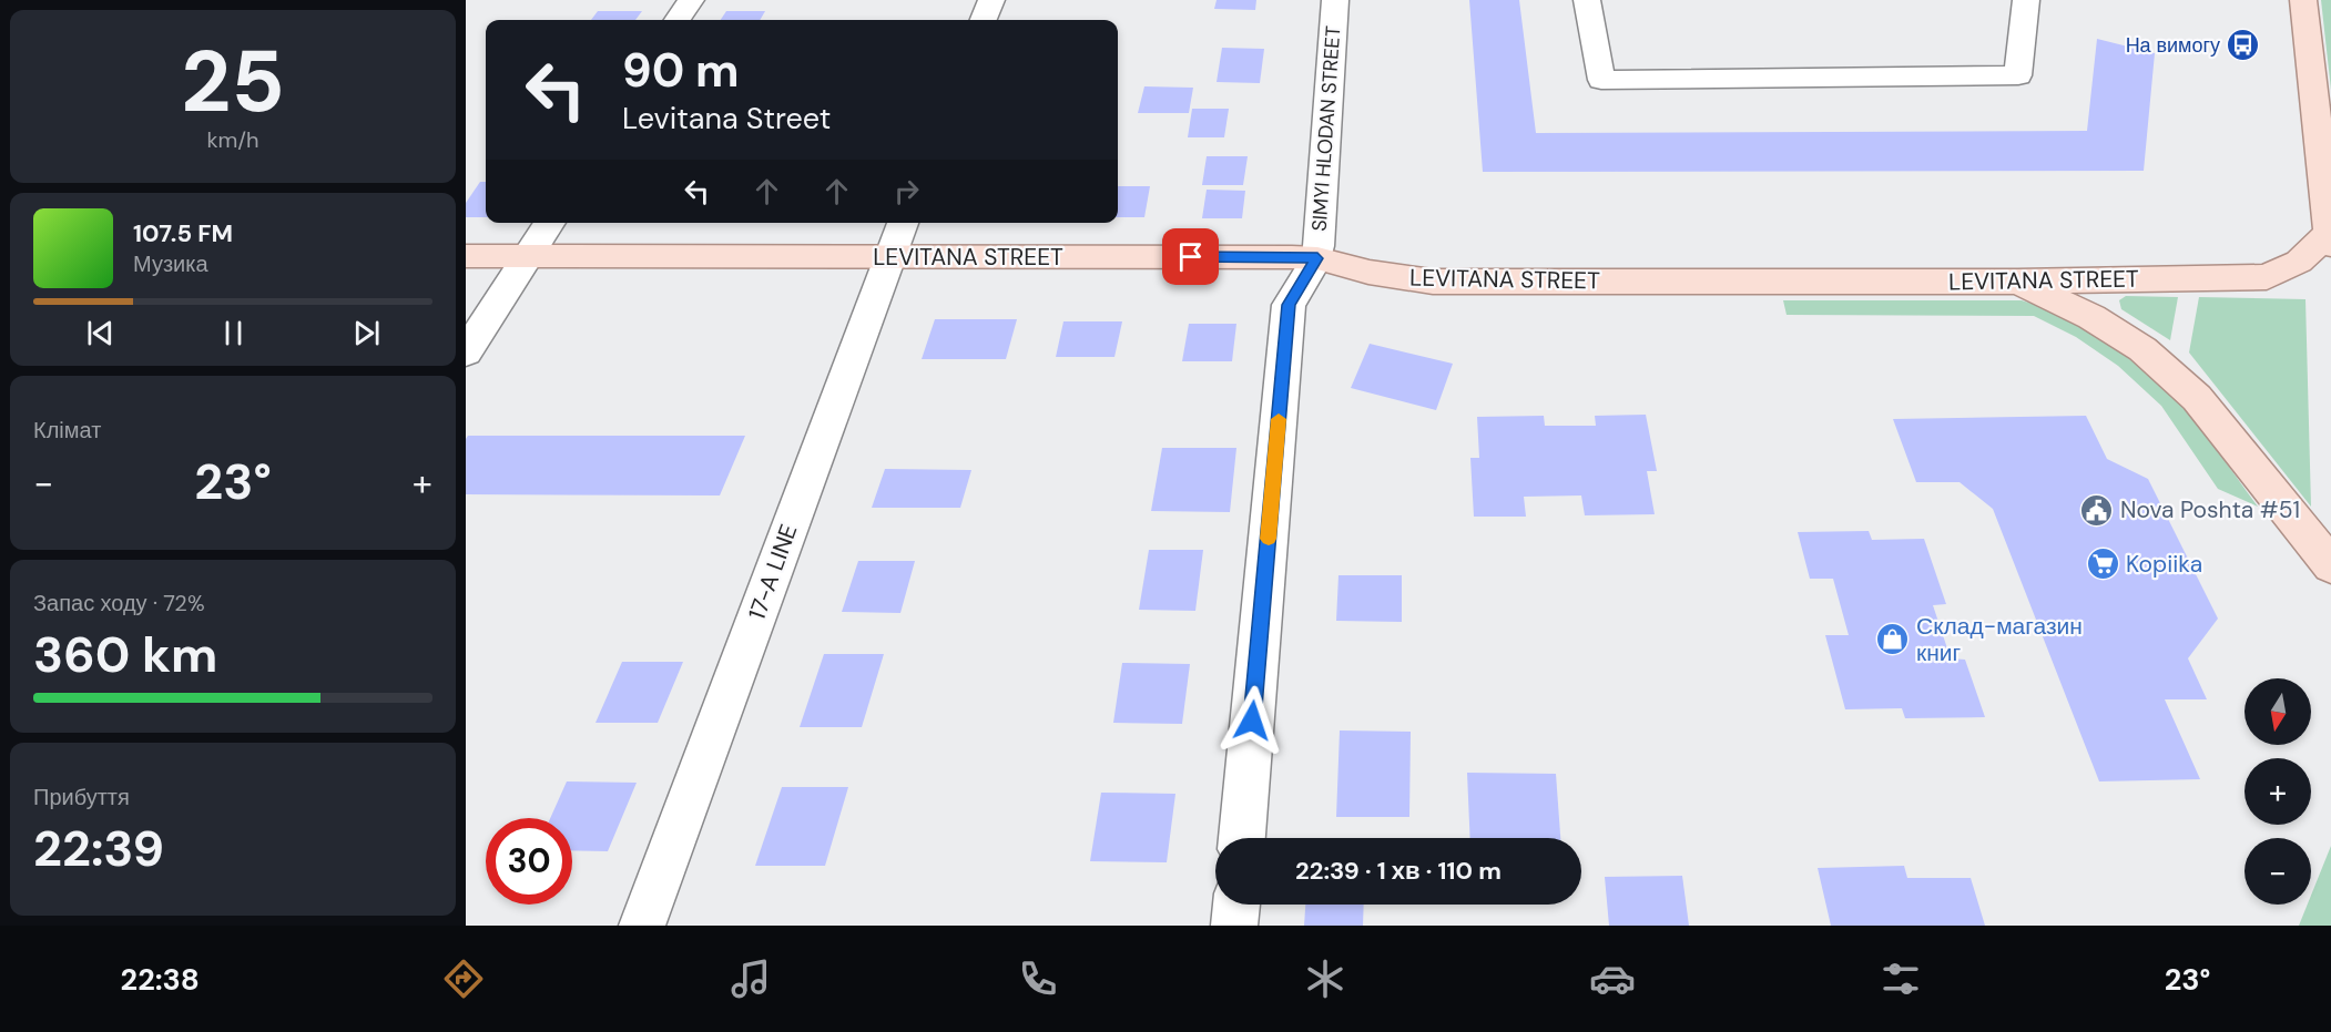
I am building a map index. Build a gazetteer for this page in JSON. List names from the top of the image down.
{
  "streets": {
    "main road": ["LEVITANA STREET"],
    "street": ["SIMYI HLODAN STREET", "17-A LINE"]
  },
  "crossings": [
    ["SIMYI HLODAN STREET", "LEVITANA STREET"],
    ["LEVITANA STREET", "17-A LINE"]
  ],
  "places": {
    "bus stop": ["На вимогу"],
    "public building": ["Nova Poshta #51"],
    "supermarket": ["Kopiika"],
    "shop": ["Склад-магазин книг"]
  },
  "north": "bottom",
  "page": {
    "tile": [
      ["25", "km/h"],
      "Клімат",
      ["Запас ходу · 72%", "360 km"],
      ["Прибуття", "22:39"]
    ],
    "turn": ["90 m", "Levitana Street"],
    "song": ["107.5 FM", "Музика"],
    "heat": ["−", "23°", "+"],
    "map_buttons": ["+", "−"],
    "limit": "30",
    "trip": "22:39 · 1 хв · 110 m",
    "tabs": ["22:38", "23°"]
  }
}
